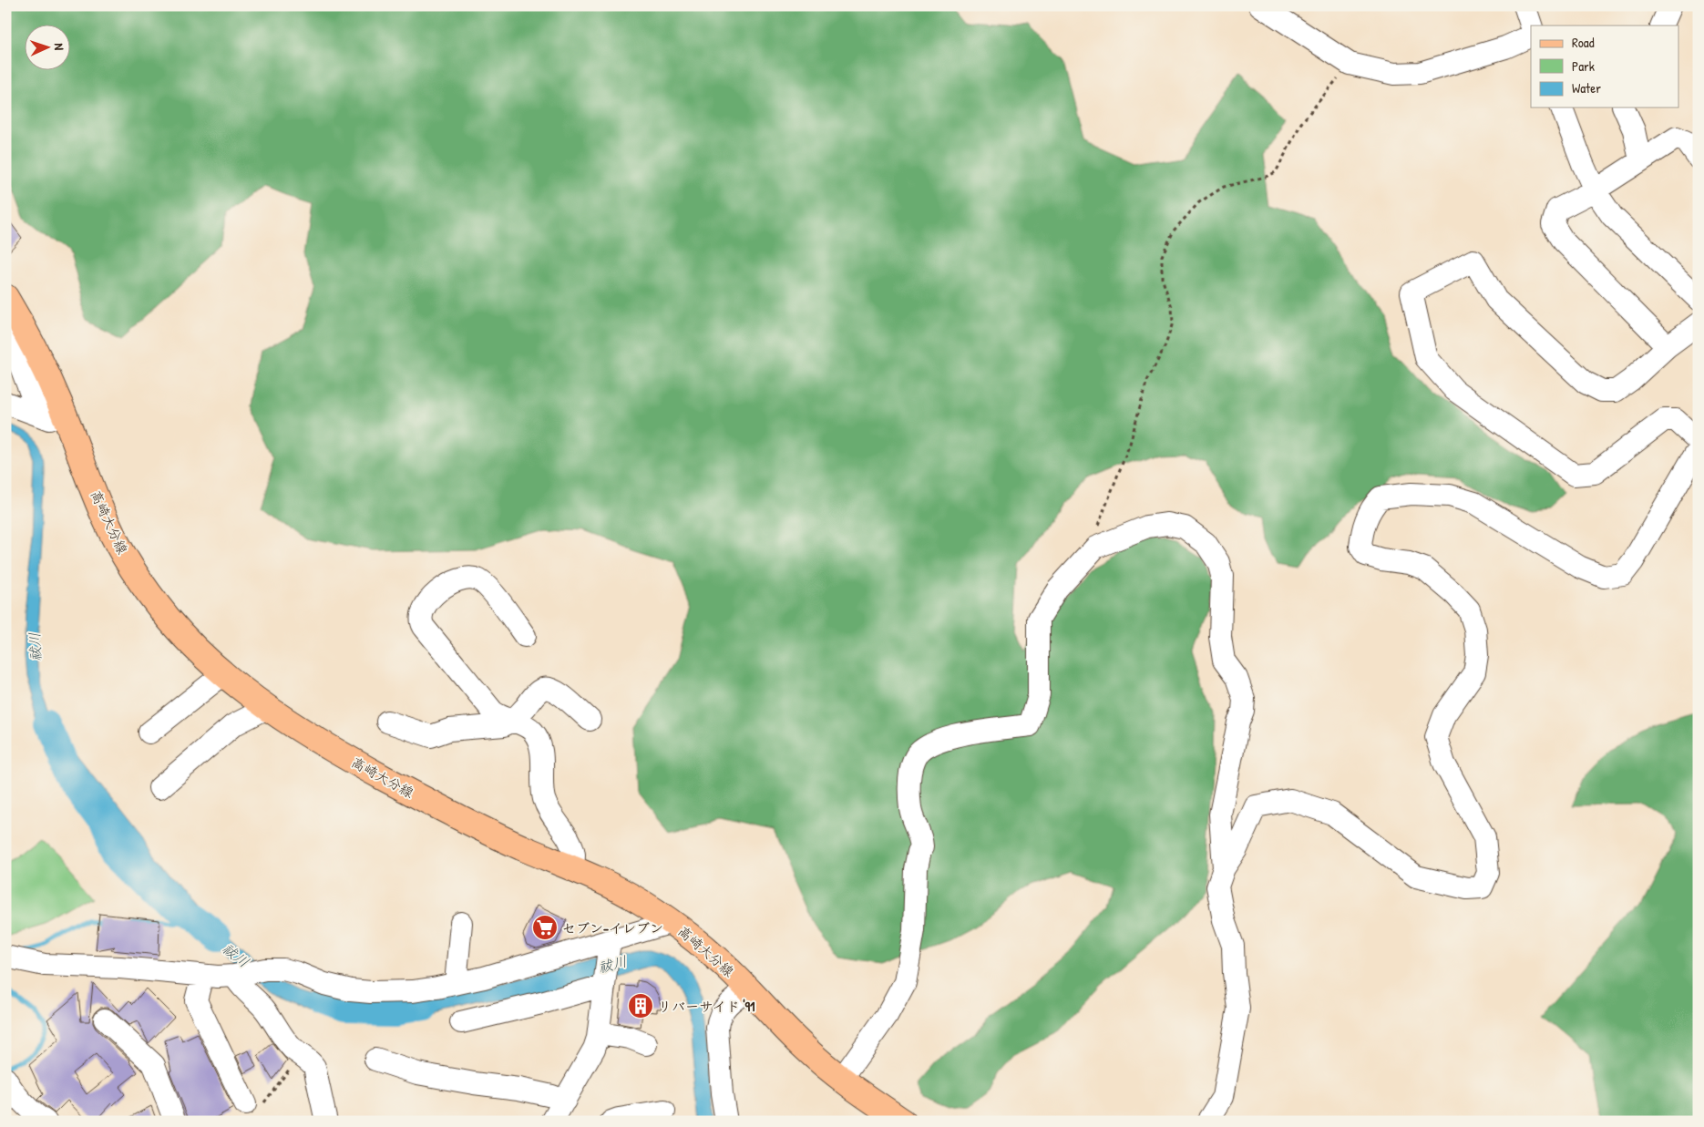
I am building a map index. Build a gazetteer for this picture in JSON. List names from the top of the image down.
{
  "streets": {
    "main road": ["高崎大分線"]
  },
  "water": ["祓川"],
  "places": {
    "supermarket": ["セブン-イレブン"],
    "building": ["リバーサイド '91"]
  },
  "legend": ["Road", "Park", "Water"],
  "north": "right"
}
